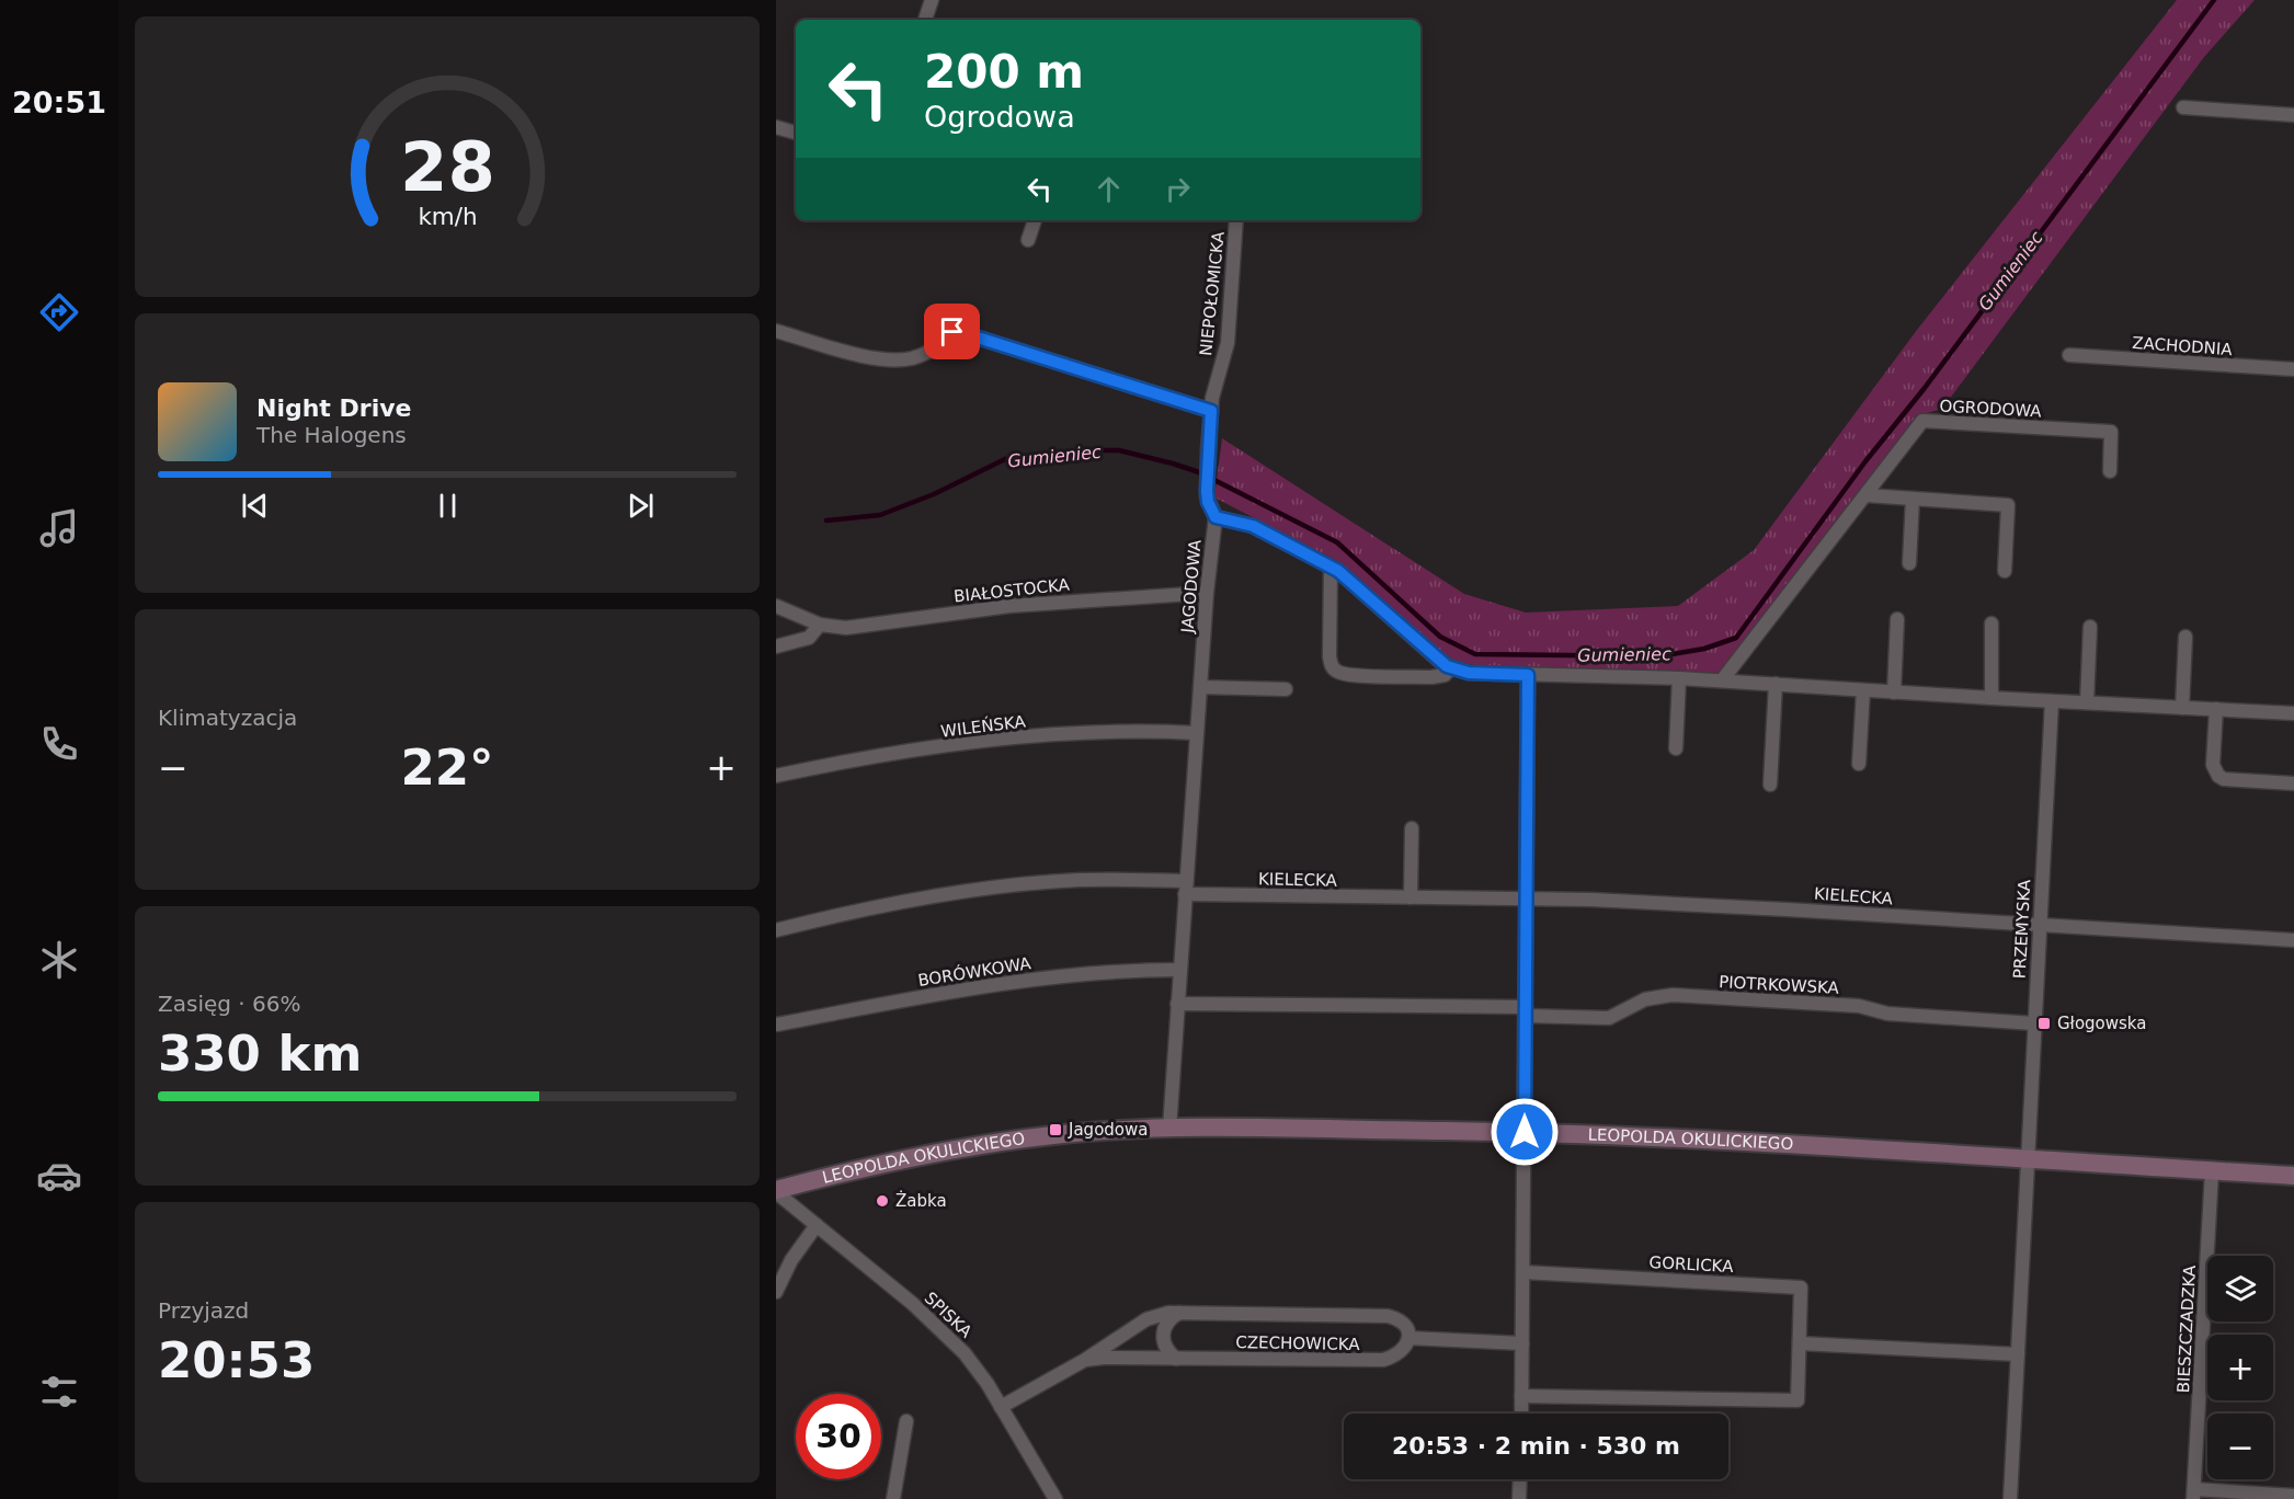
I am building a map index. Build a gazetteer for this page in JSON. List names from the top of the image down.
{
  "streets": {
    "street": [
      "NIEPOŁOMICKA",
      "ZACHODNIA",
      "OGRODOWA",
      "JAGODOWA",
      "BIAŁOSTOCKA",
      "WILEŃSKA",
      "KIELECKA",
      "PRZEMYSKA",
      "BORÓWKOWA",
      "PIOTRKOWSKA",
      "LEOPOLDA OKULICKIEGO",
      "GORLICKA",
      "SPISKA",
      "BIESZCZADZKA",
      "CZECHOWICKA"
    ]
  },
  "crossings": [
    ["NIEPOŁOMICKA", "JAGODOWA"],
    ["JAGODOWA", "BIAŁOSTOCKA"],
    ["JAGODOWA", "WILEŃSKA"],
    ["JAGODOWA", "KIELECKA"],
    ["JAGODOWA", "BORÓWKOWA"],
    ["JAGODOWA", "PIOTRKOWSKA"],
    ["JAGODOWA", "LEOPOLDA OKULICKIEGO"],
    ["KIELECKA", "PRZEMYSKA"],
    ["PRZEMYSKA", "PIOTRKOWSKA"],
    ["PRZEMYSKA", "LEOPOLDA OKULICKIEGO"],
    ["LEOPOLDA OKULICKIEGO", "SPISKA"],
    ["LEOPOLDA OKULICKIEGO", "BIESZCZADZKA"],
    ["SPISKA", "CZECHOWICKA"]
  ],
  "water": ["Gumieniec"],
  "places": {
    "transit": ["Głogowska", "Jagodowa"],
    "other": ["Żabka"]
  },
  "page": {
    "tabs": "20:51",
    "turn": ["200 m", "Ogrodowa"],
    "song": ["Night Drive", "The Halogens"],
    "tile": [
      "Klimatyzacja",
      ["Zasięg · 66%", "330 km"],
      ["Przyjazd", "20:53"]
    ],
    "heat": ["−", "22°", "+"],
    "map_buttons": ["+", "−"],
    "limit": "30",
    "trip": "20:53 · 2 min · 530 m",
    "gauge": ["28", "km/h"]
  }
}
